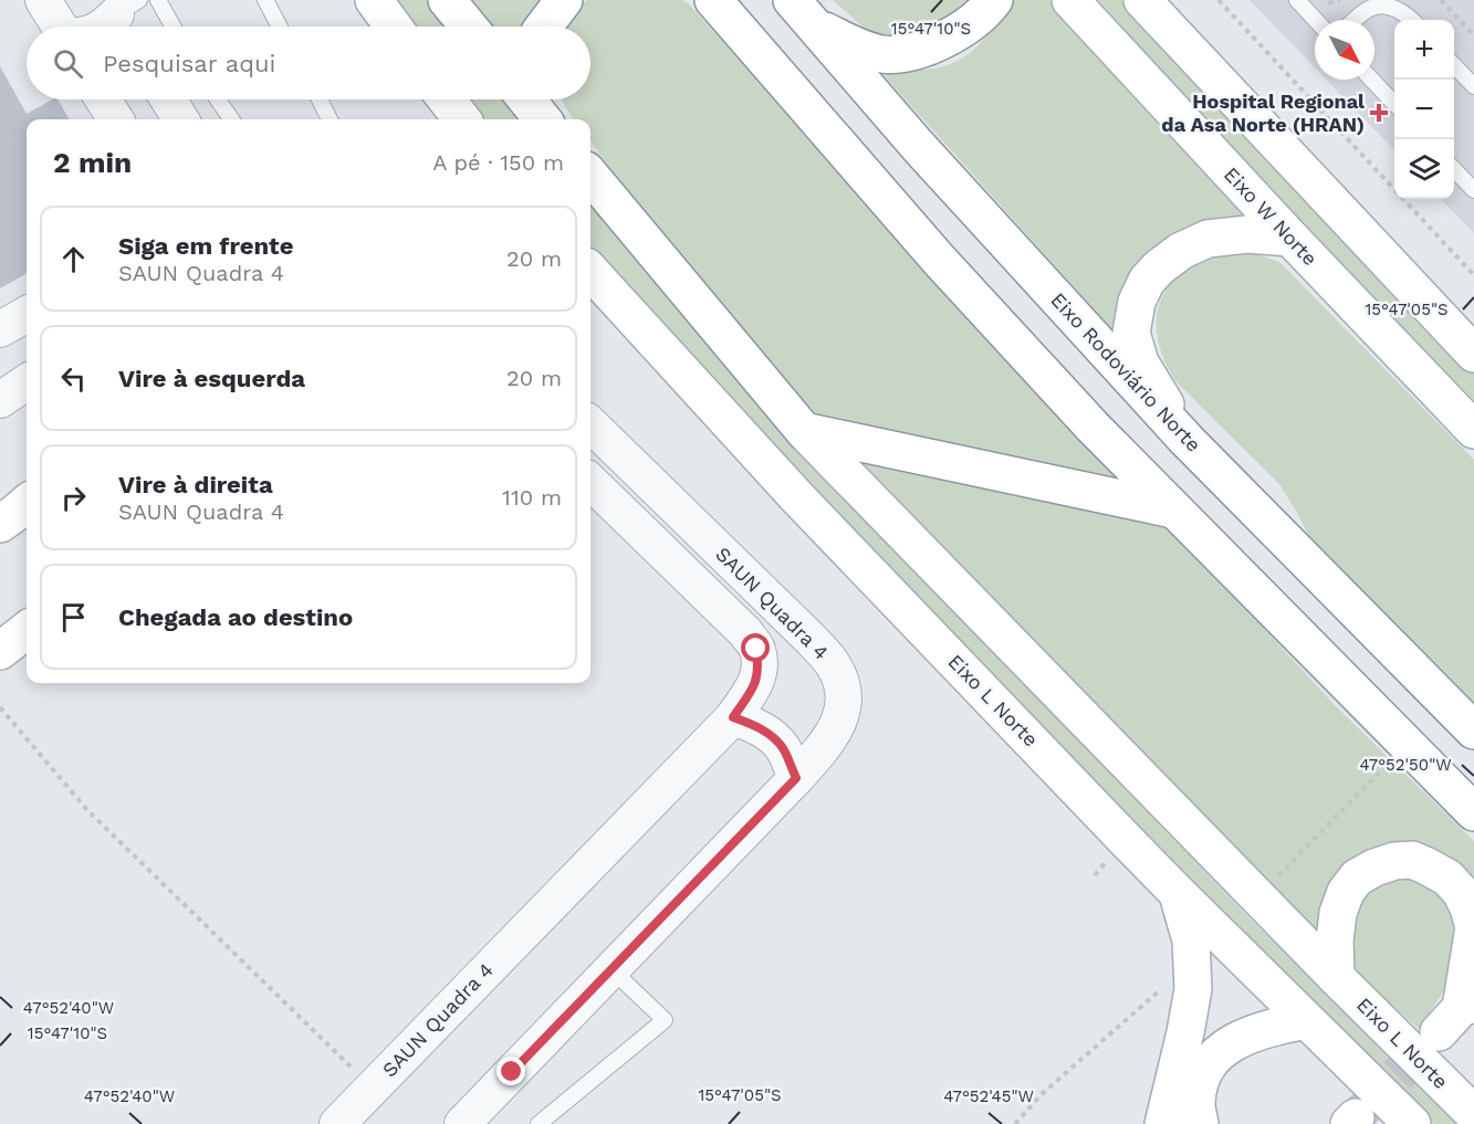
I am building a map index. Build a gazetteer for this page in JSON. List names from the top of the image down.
{
  "streets": {
    "main road": ["Eixo W Norte", "Eixo Rodoviário Norte", "Eixo L Norte"],
    "street": ["SAUN Quadra 4"]
  },
  "places": {
    "health": ["Hospital Regional da Asa Norte (HRAN)"]
  },
  "north": "bottom right",
  "page": {
    "map_buttons": ["+", "−"],
    "search": "Pesquisar aqui",
    "heading": ["2 min", "A pé · 150 m"],
    "list": [
      ["Siga em frente", "SAUN Quadra 4", "20 m"],
      ["Vire à esquerda", "20 m"],
      ["Vire à direita", "SAUN Quadra 4", "110 m"],
      "Chegada ao destino"
    ]
  },
  "coordinates": [
    "15°47'10\"S",
    "15°47'05\"S",
    "47°52'50\"W",
    "47°52'40\"W",
    "47°52'45\"W"
  ]
}
